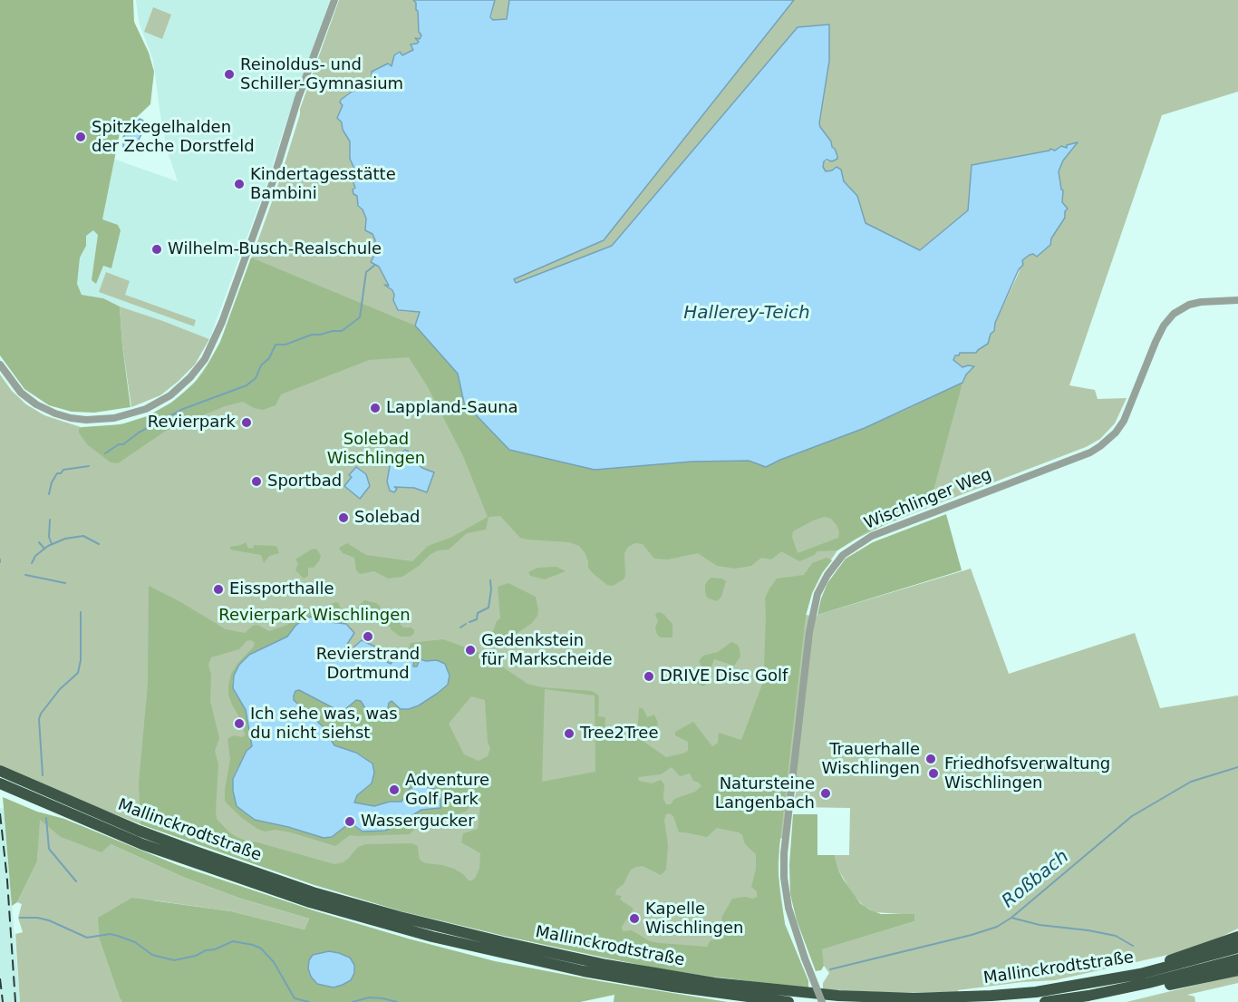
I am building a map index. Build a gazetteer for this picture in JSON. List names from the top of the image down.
{
  "streets": {
    "highway": ["Mallinckrodtstraße"],
    "street": ["Wischlinger Weg"]
  },
  "water": ["Hallerey-Teich", "Roßbach"],
  "parks": ["Solebad Wischlingen", "Revierpark Wischlingen"],
  "places": [
    "Reinoldus- und Schiller-Gymnasium",
    "Spitzkegelhalden der Zeche Dorstfeld",
    "Kindertagesstätte Bambini",
    "Wilhelm-Busch-Realschule",
    "Lappland-Sauna",
    "Revierpark",
    "Sportbad",
    "Solebad",
    "Eissporthalle",
    "Revierstrand Dortmund",
    "Gedenkstein für Markscheide",
    "DRIVE Disc Golf",
    "Ich sehe was, was du nicht siehst",
    "Tree2Tree",
    "Trauerhalle Wischlingen",
    "Friedhofsverwaltung Wischlingen",
    "Adventure Golf Park",
    "Natursteine Langenbach",
    "Wassergucker",
    "Kapelle Wischlingen"
  ]
}
